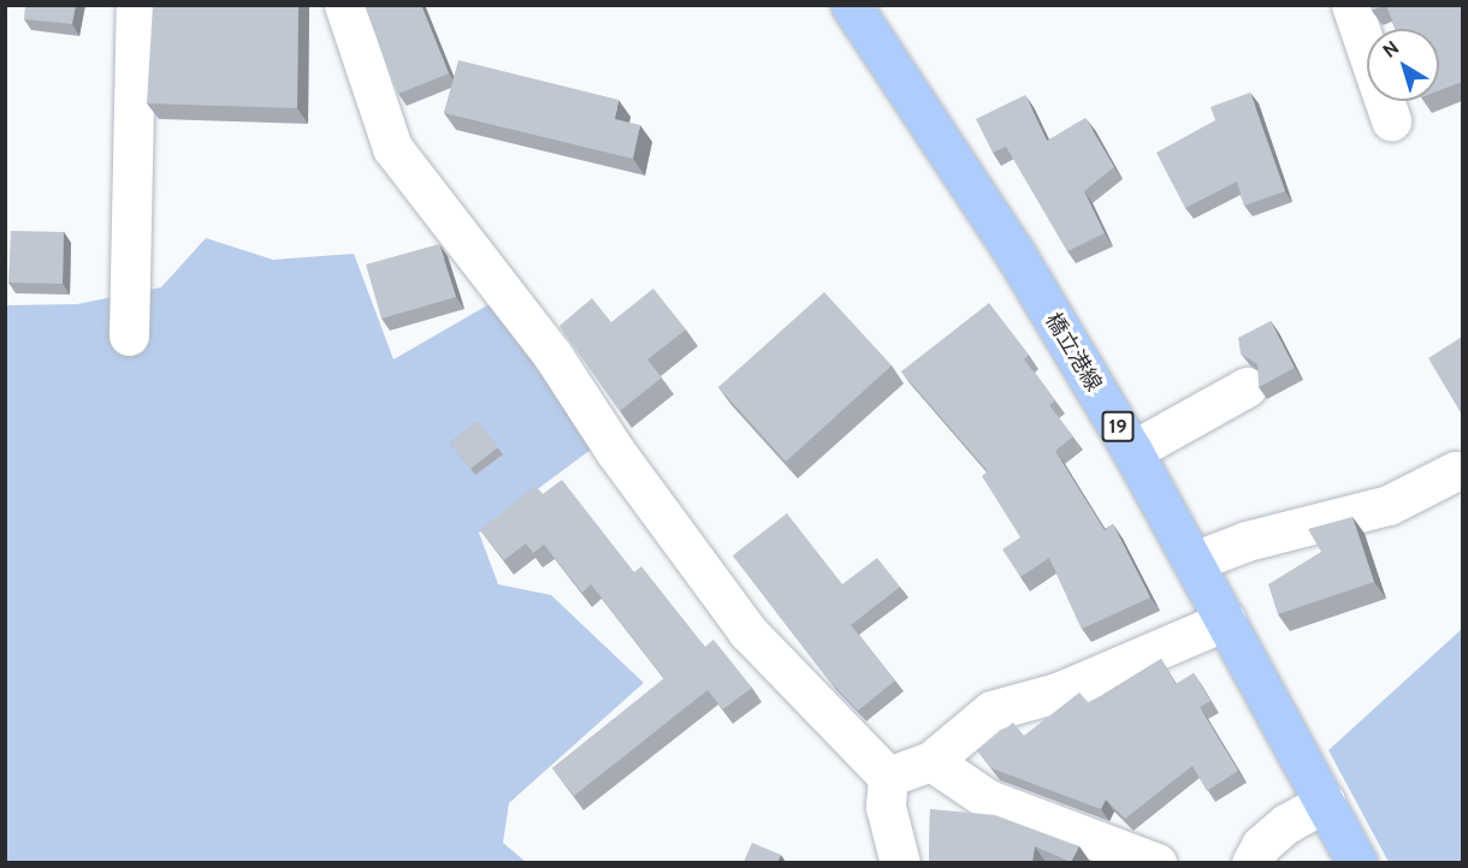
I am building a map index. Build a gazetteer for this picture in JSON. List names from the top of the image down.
{
  "streets": {
    "main road": ["橋立港線", "19"]
  },
  "north": "top left"
}
